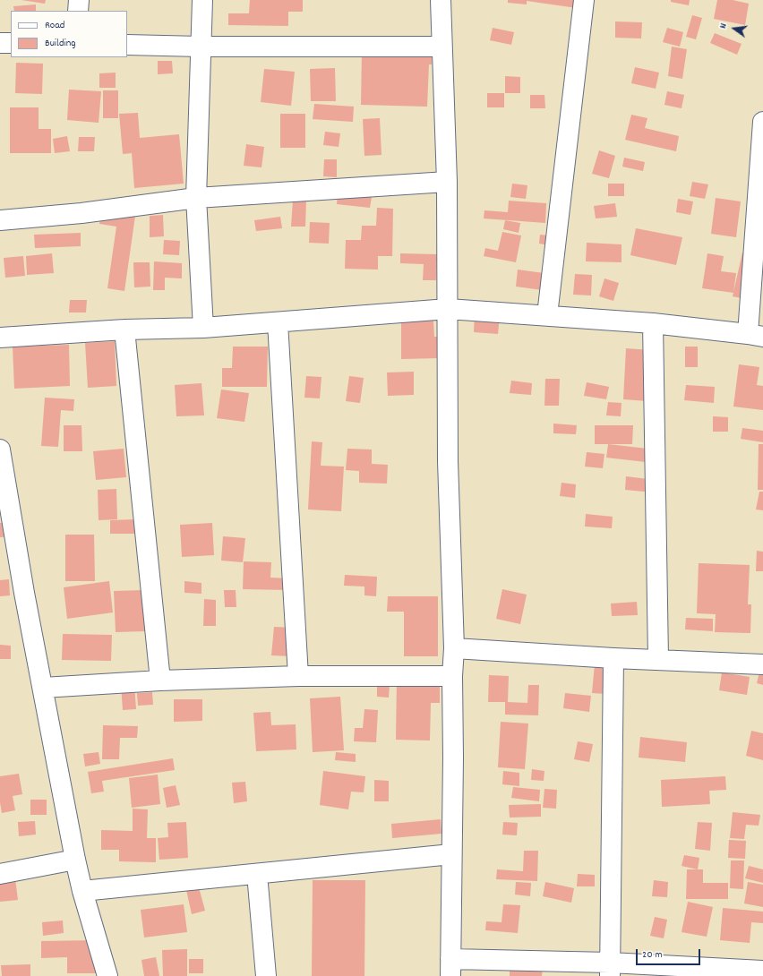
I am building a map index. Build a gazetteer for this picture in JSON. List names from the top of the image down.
{
  "legend": ["Road", "Building"],
  "scale_bar": "20 m",
  "north": "left"
}
